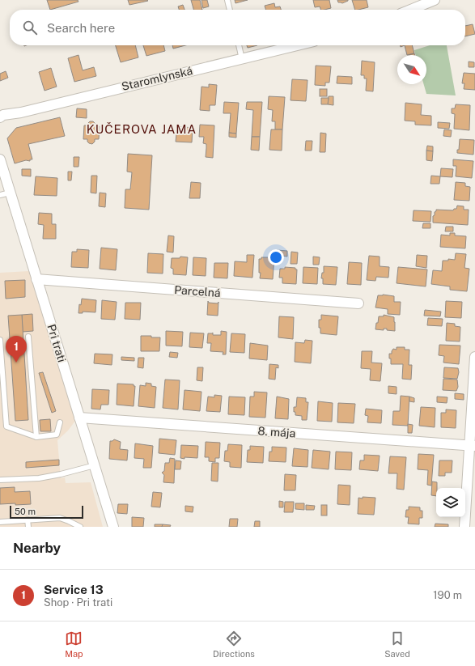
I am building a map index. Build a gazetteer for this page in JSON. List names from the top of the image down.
{
  "streets": {
    "street": [
      "Staromlynská",
      "Parcelná",
      "Pri trati",
      "8. mája"
    ]
  },
  "crossings": [
    ["Parcelná", "Pri trati"],
    ["Pri trati", "8. mája"]
  ],
  "districts": ["KUČEROVA JAMA"],
  "scale_bar": "50 m",
  "north": "bottom right",
  "page": {
    "search": "Search here",
    "pins": "1",
    "scale": "50 m",
    "heading": "Nearby",
    "list": [
      {
        "mark": "1",
        "name": "Service 13",
        "note": "Shop · Pri trati",
        "value": "190 m"
      }
    ],
    "nav": ["Map", "Directions", "Saved"]
  }
}
